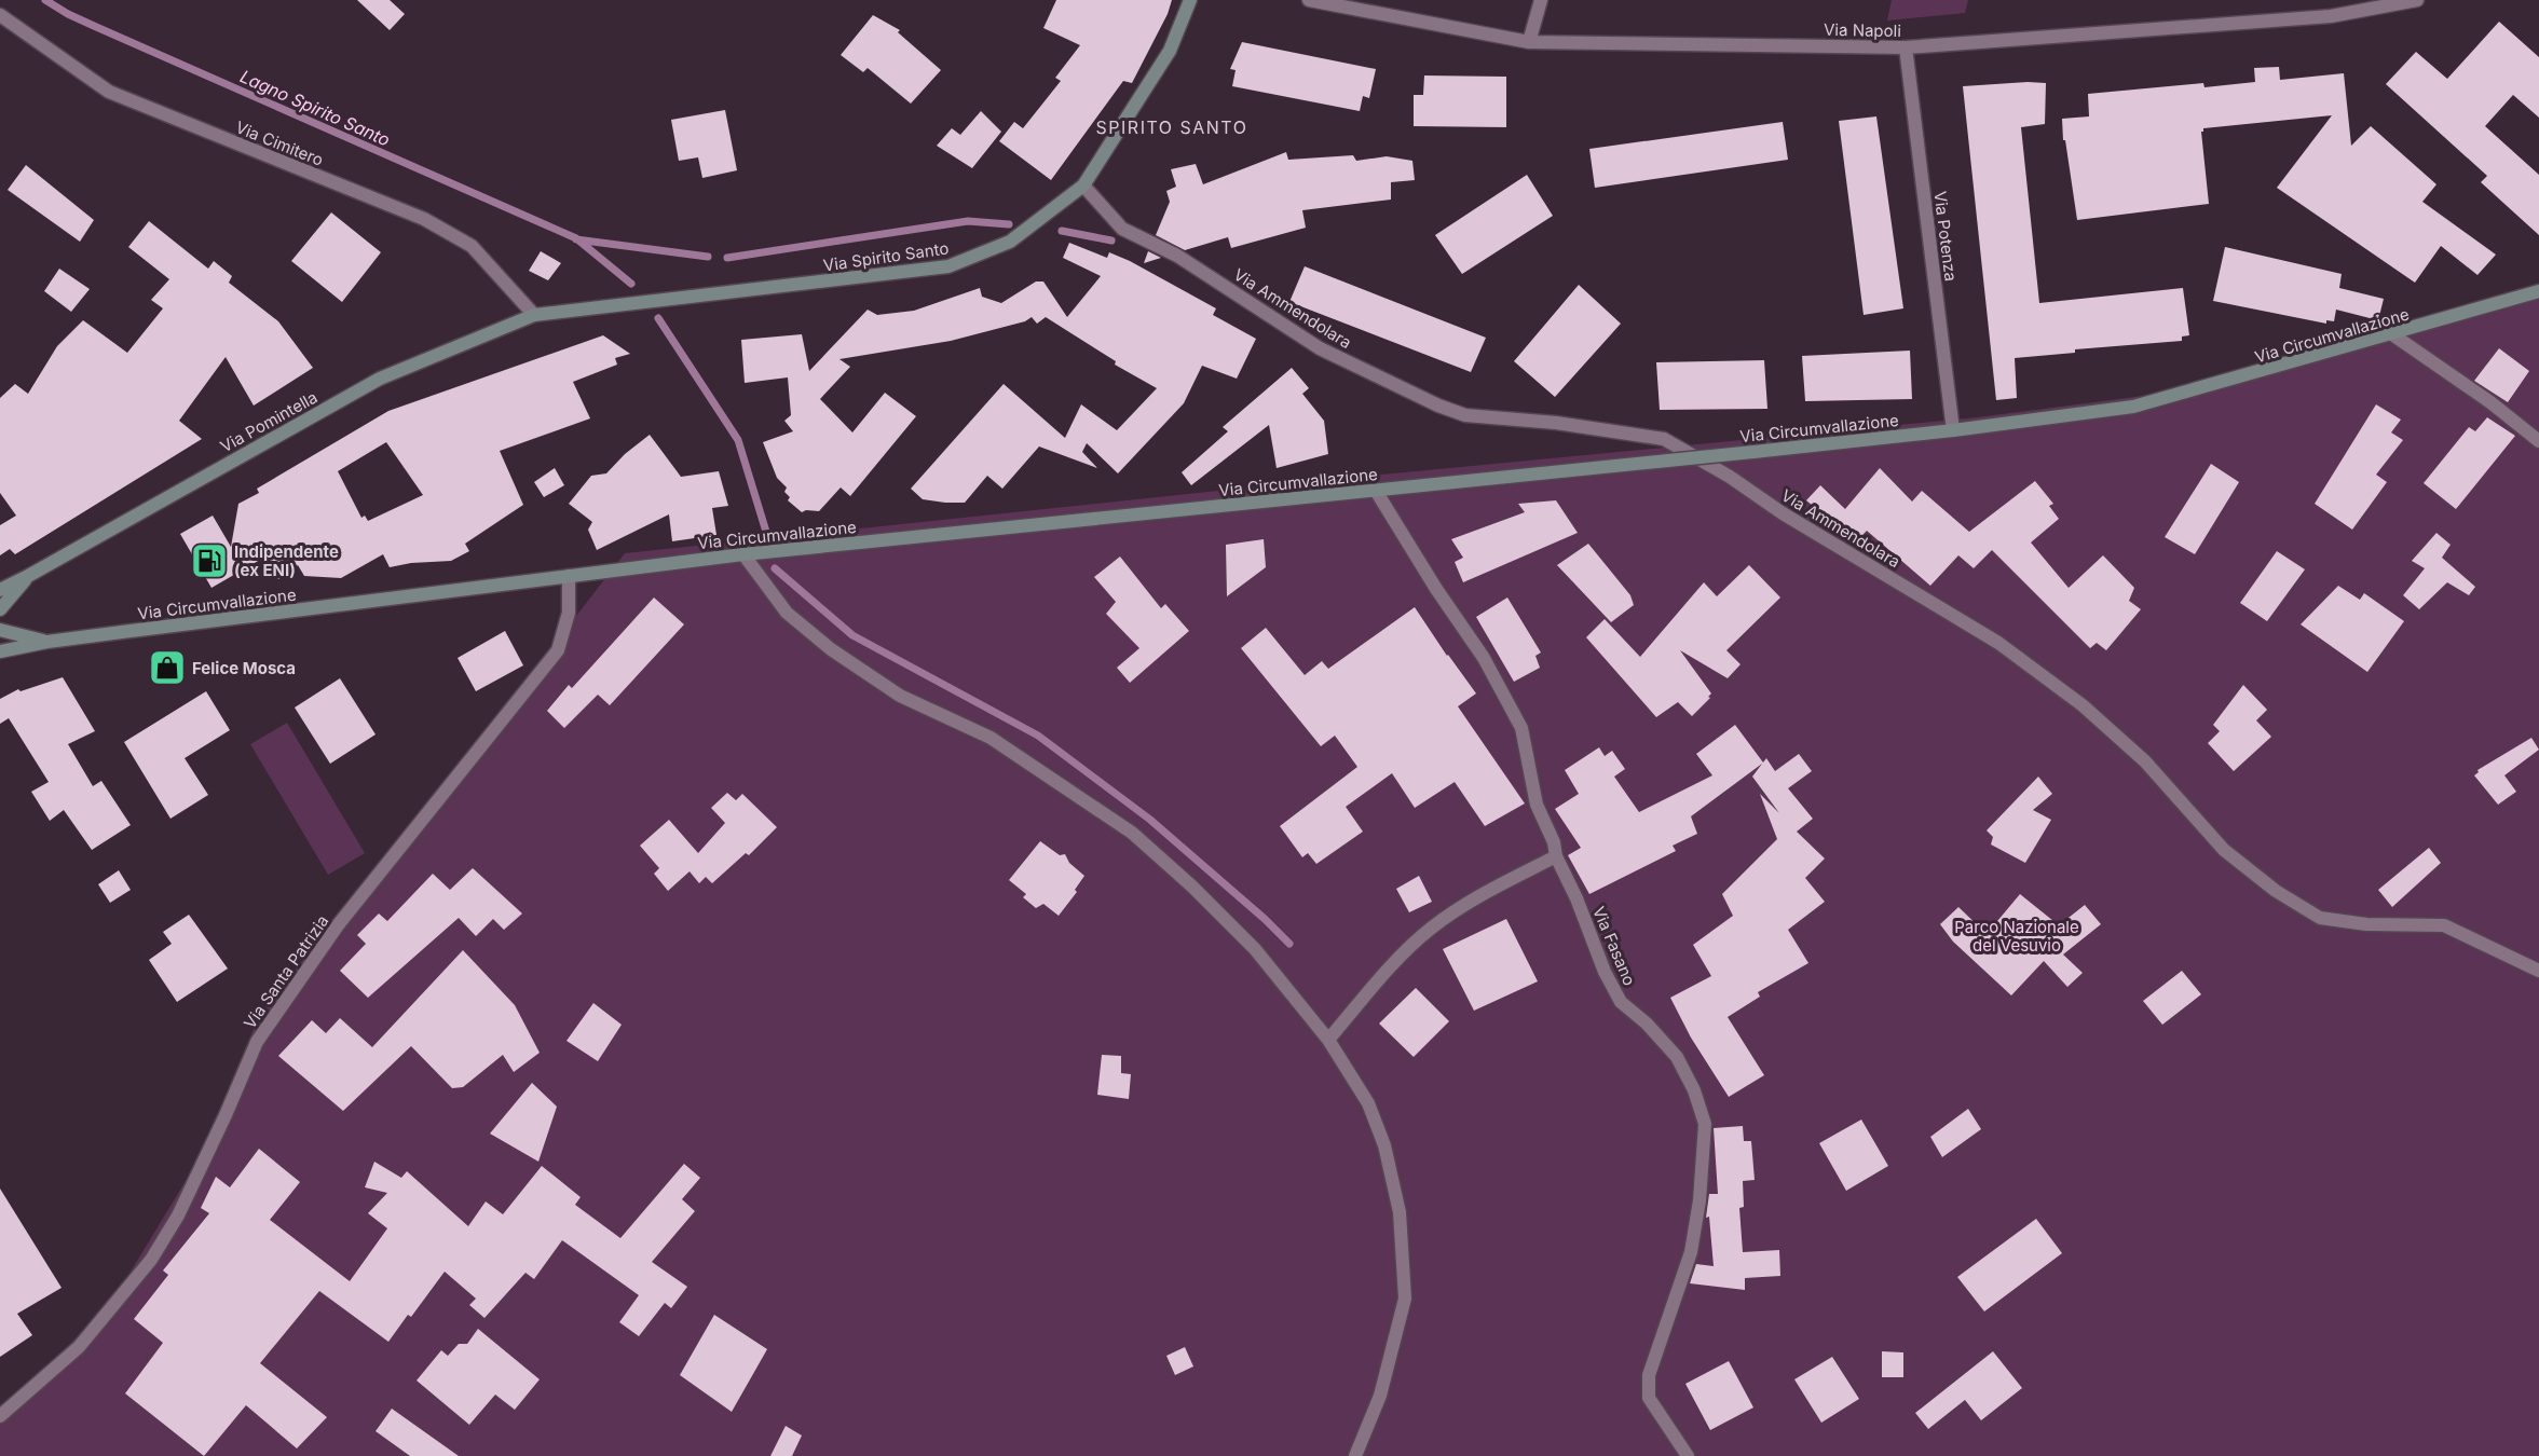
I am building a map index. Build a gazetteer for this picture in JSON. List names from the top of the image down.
{
  "streets": {
    "main road": ["Via Spirito Santo", "Via Circumvallazione", "Via Pomintella"],
    "street": [
      "Via Napoli",
      "Via Cimitero",
      "Via Potenza",
      "Via Ammendolara",
      "Via Fasano",
      "Via Santa Patrizia"
    ]
  },
  "crossings": [
    ["Via Napoli", "Via Potenza"],
    ["Via Cimitero", "Via Spirito Santo"],
    ["Via Cimitero", "Via Pomintella"],
    ["Via Potenza", "Via Circumvallazione"],
    ["Via Spirito Santo", "Via Ammendolara"],
    ["Via Spirito Santo", "Via Pomintella"],
    ["Via Circumvallazione", "Via Fasano"],
    ["Via Circumvallazione", "Via Santa Patrizia"]
  ],
  "districts": ["SPIRITO SANTO"],
  "water": ["Lagno Spirito Santo"],
  "parks": ["Parco Nazionale del Vesuvio"],
  "places": {
    "fuel station": ["Indipendente (ex ENI)"],
    "shop": ["Felice Mosca"]
  }
}
